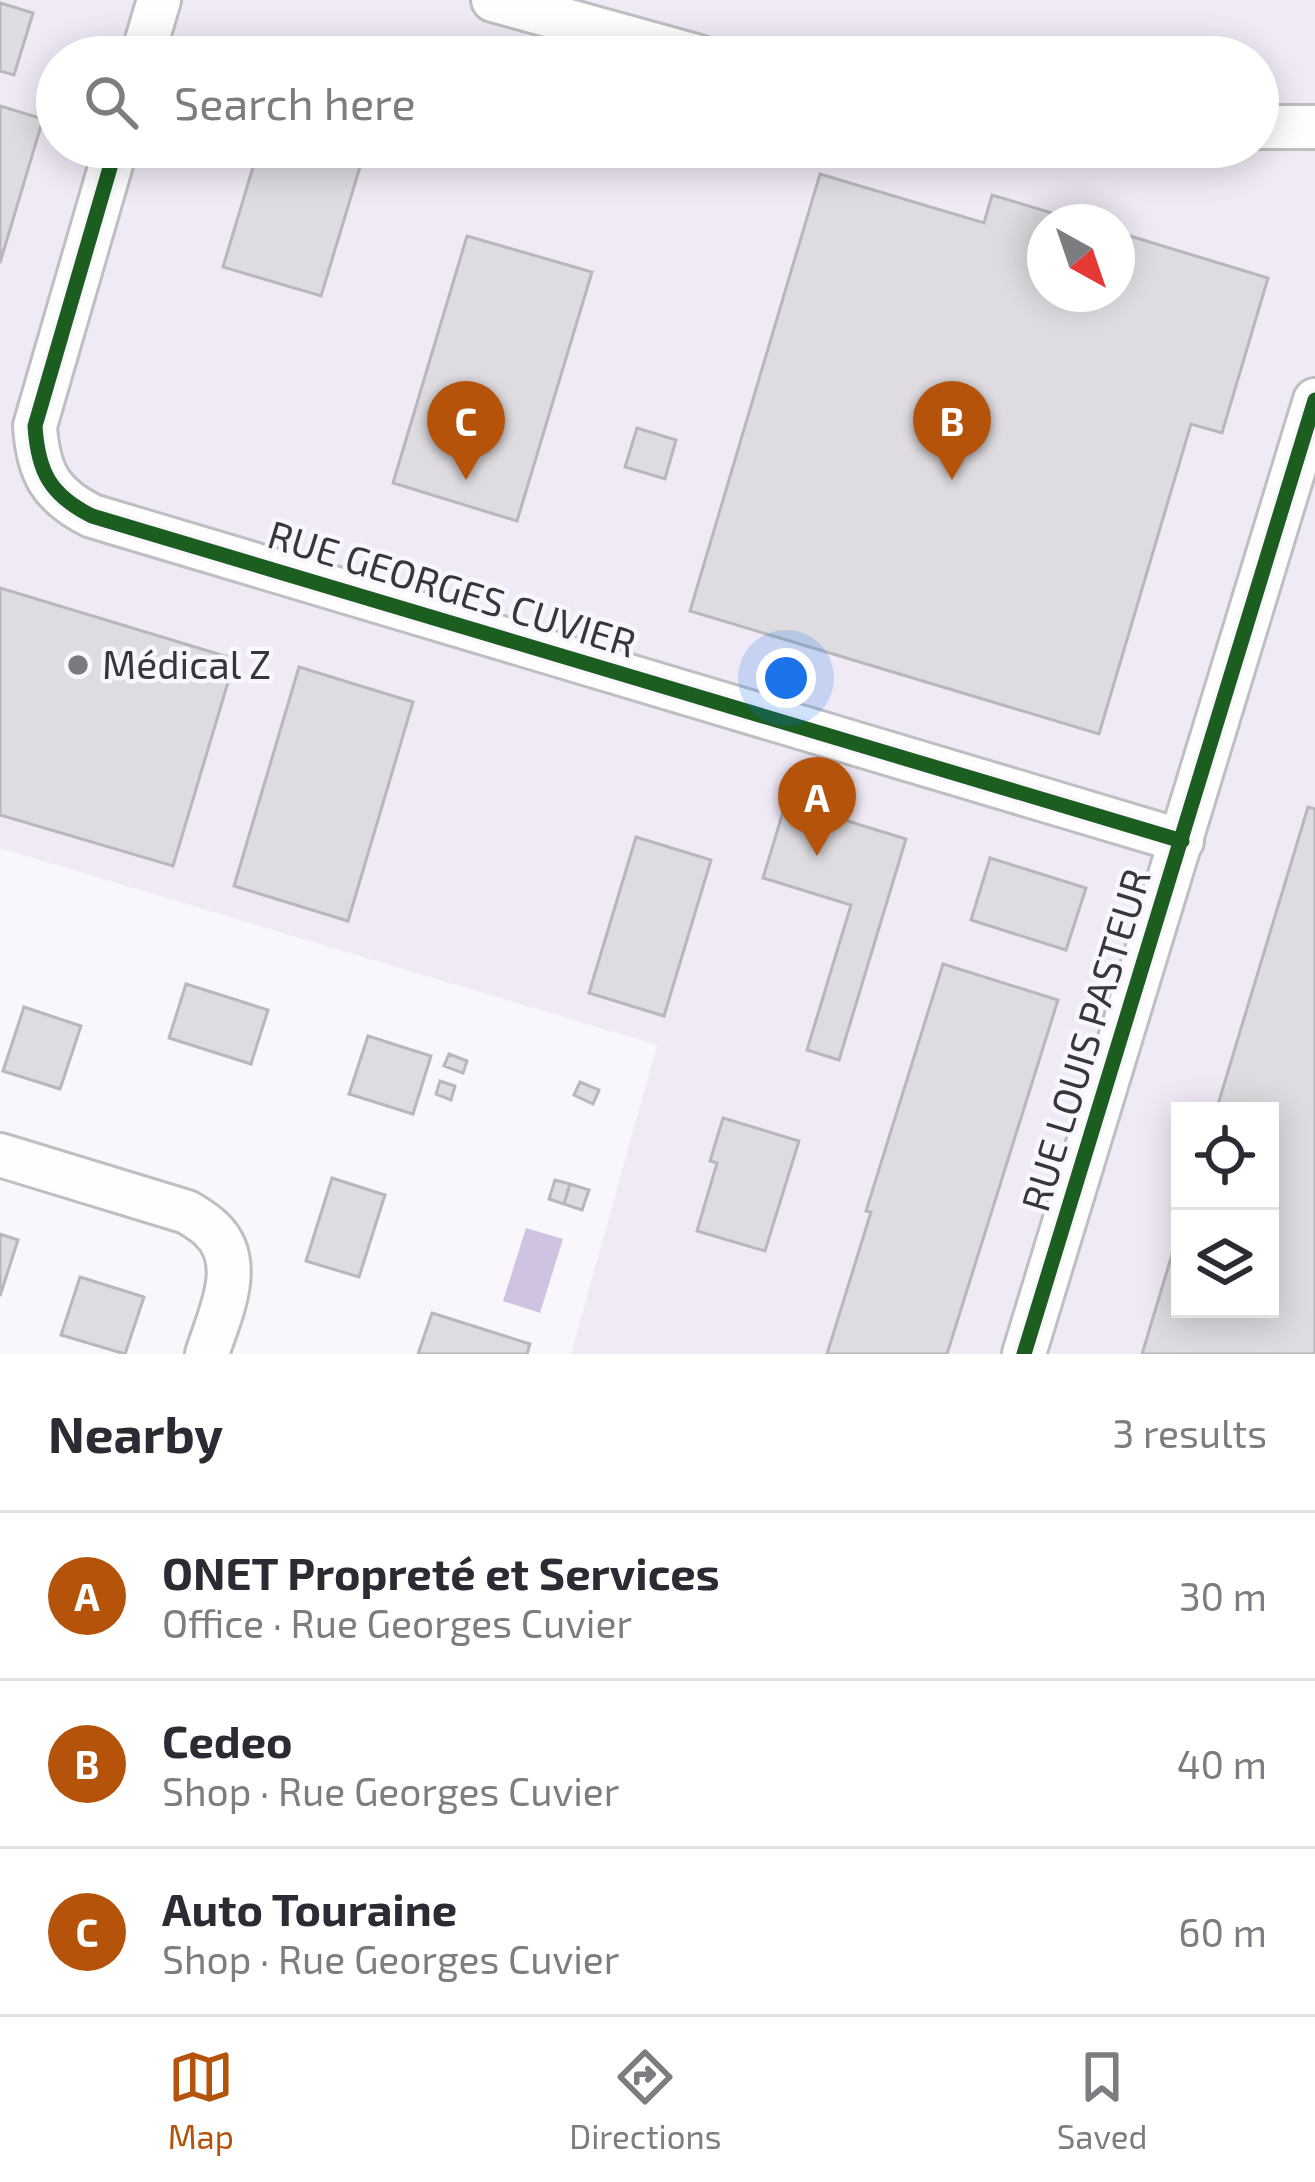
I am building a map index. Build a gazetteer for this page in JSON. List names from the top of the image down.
{
  "streets": {
    "street": ["RUE GEORGES CUVIER", "RUE LOUIS PASTEUR"]
  },
  "crossings": [
    ["RUE GEORGES CUVIER", "RUE LOUIS PASTEUR"]
  ],
  "places": ["Médical Z"],
  "north": "bottom right",
  "page": {
    "search": "Search here",
    "pins": ["B", "C", "A"],
    "heading": ["Nearby", "3 results"],
    "list": [
      {
        "mark": "A",
        "name": "ONET Propreté et Services",
        "note": "Office · Rue Georges Cuvier",
        "value": "30 m"
      },
      {
        "mark": "B",
        "name": "Cedeo",
        "note": "Shop · Rue Georges Cuvier",
        "value": "40 m"
      },
      {
        "mark": "C",
        "name": "Auto Touraine",
        "note": "Shop · Rue Georges Cuvier",
        "value": "60 m"
      }
    ],
    "nav": ["Map", "Directions", "Saved"]
  }
}
